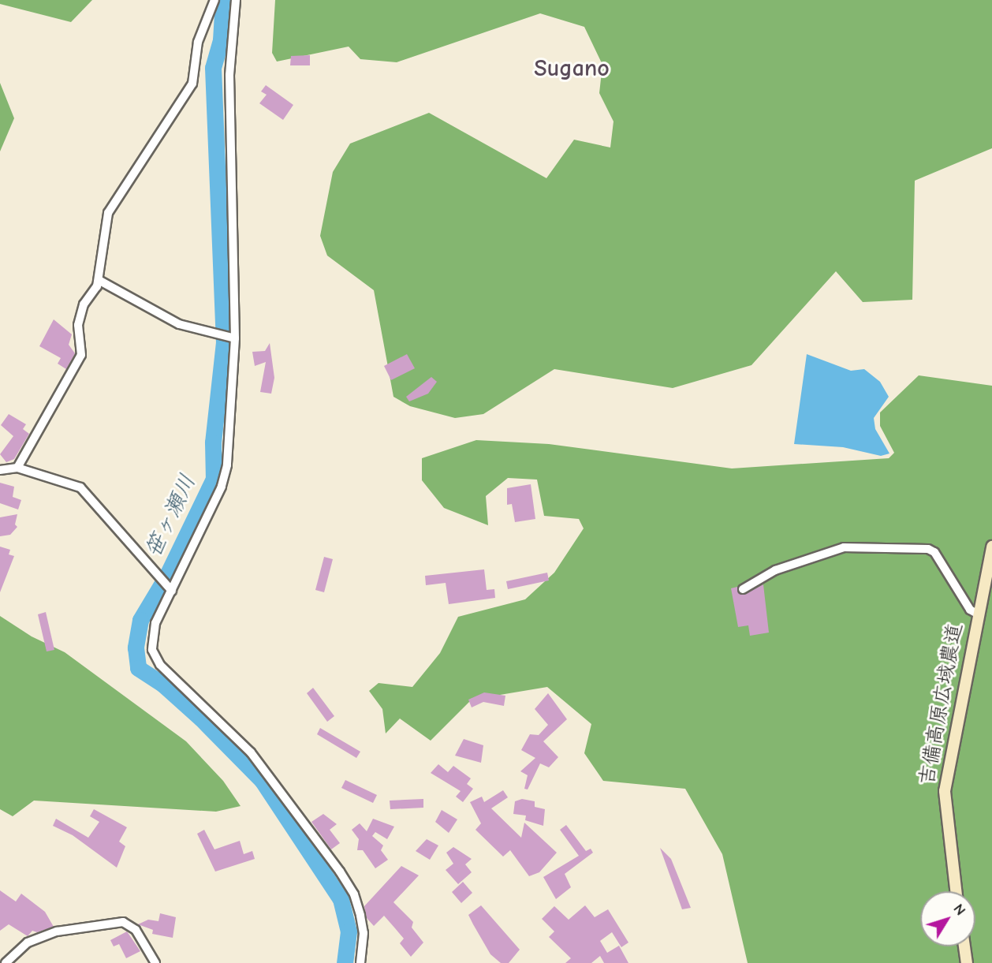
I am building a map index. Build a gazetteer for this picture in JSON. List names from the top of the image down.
{
  "streets": {
    "street": ["吉備高原広域農道"]
  },
  "districts": ["Sugano"],
  "water": ["笹ヶ瀬川"],
  "north": "top right"
}
